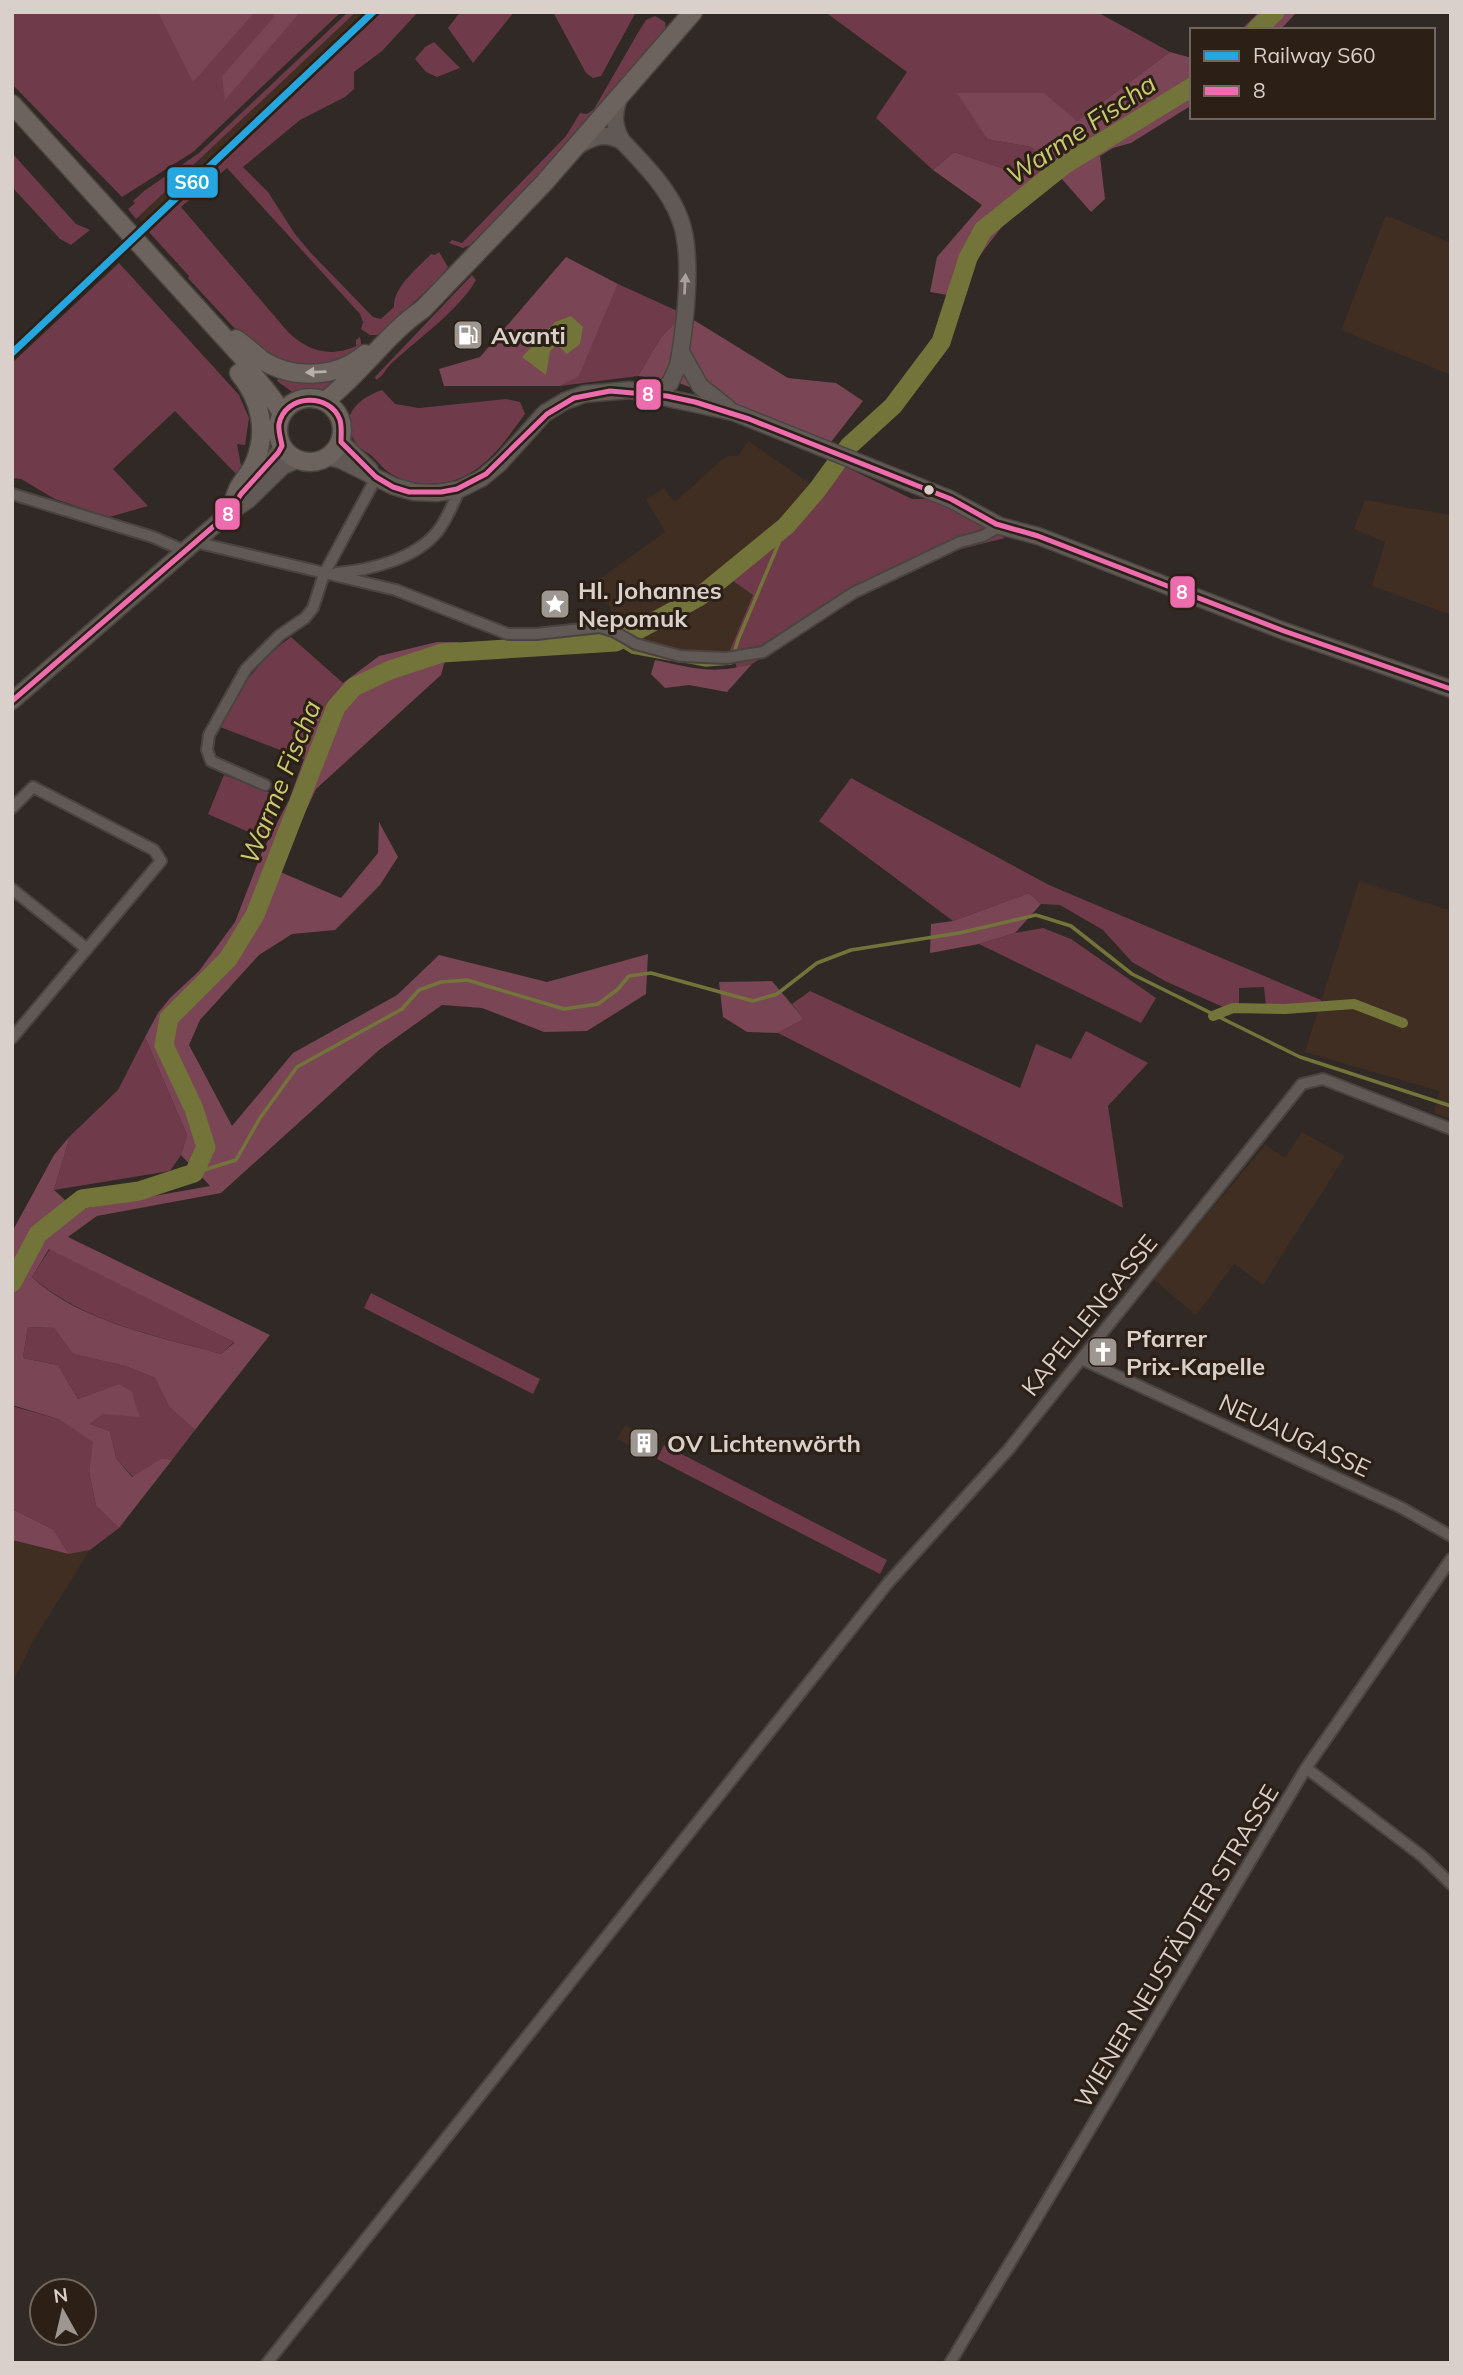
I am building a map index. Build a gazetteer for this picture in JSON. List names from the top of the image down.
{
  "streets": {
    "street": ["KAPELLENGASSE", "NEUAUGASSE", "WIENER NEUSTÄDTER STRASSE"]
  },
  "crossings": [
    ["KAPELLENGASSE", "NEUAUGASSE"]
  ],
  "water": ["Warme Fischa"],
  "places": {
    "fuel station": ["Avanti"],
    "place": ["Hl. Johannes Nepomuk"],
    "church": ["Pfarrer Prix-Kapelle"],
    "building": ["OV Lichtenwörth"]
  },
  "lines": ["rail line S60", "transit line 8"],
  "legend": ["Railway S60", "8"],
  "north": "top"
}
